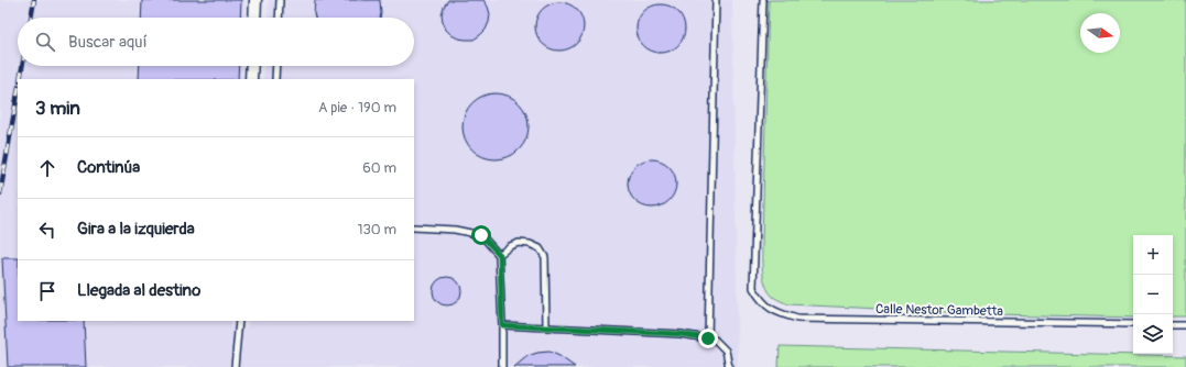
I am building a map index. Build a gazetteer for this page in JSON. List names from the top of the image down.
{
  "streets": {
    "lane": ["Calle Nestor Gambetta"]
  },
  "north": "right",
  "page": {
    "search": "Buscar aquí",
    "heading": ["3 min", "A pie · 190 m"],
    "list": [
      ["Continúa", "60 m"],
      ["Gira a la izquierda", "130 m"],
      "Llegada al destino"
    ],
    "map_buttons": ["+", "−"]
  }
}
